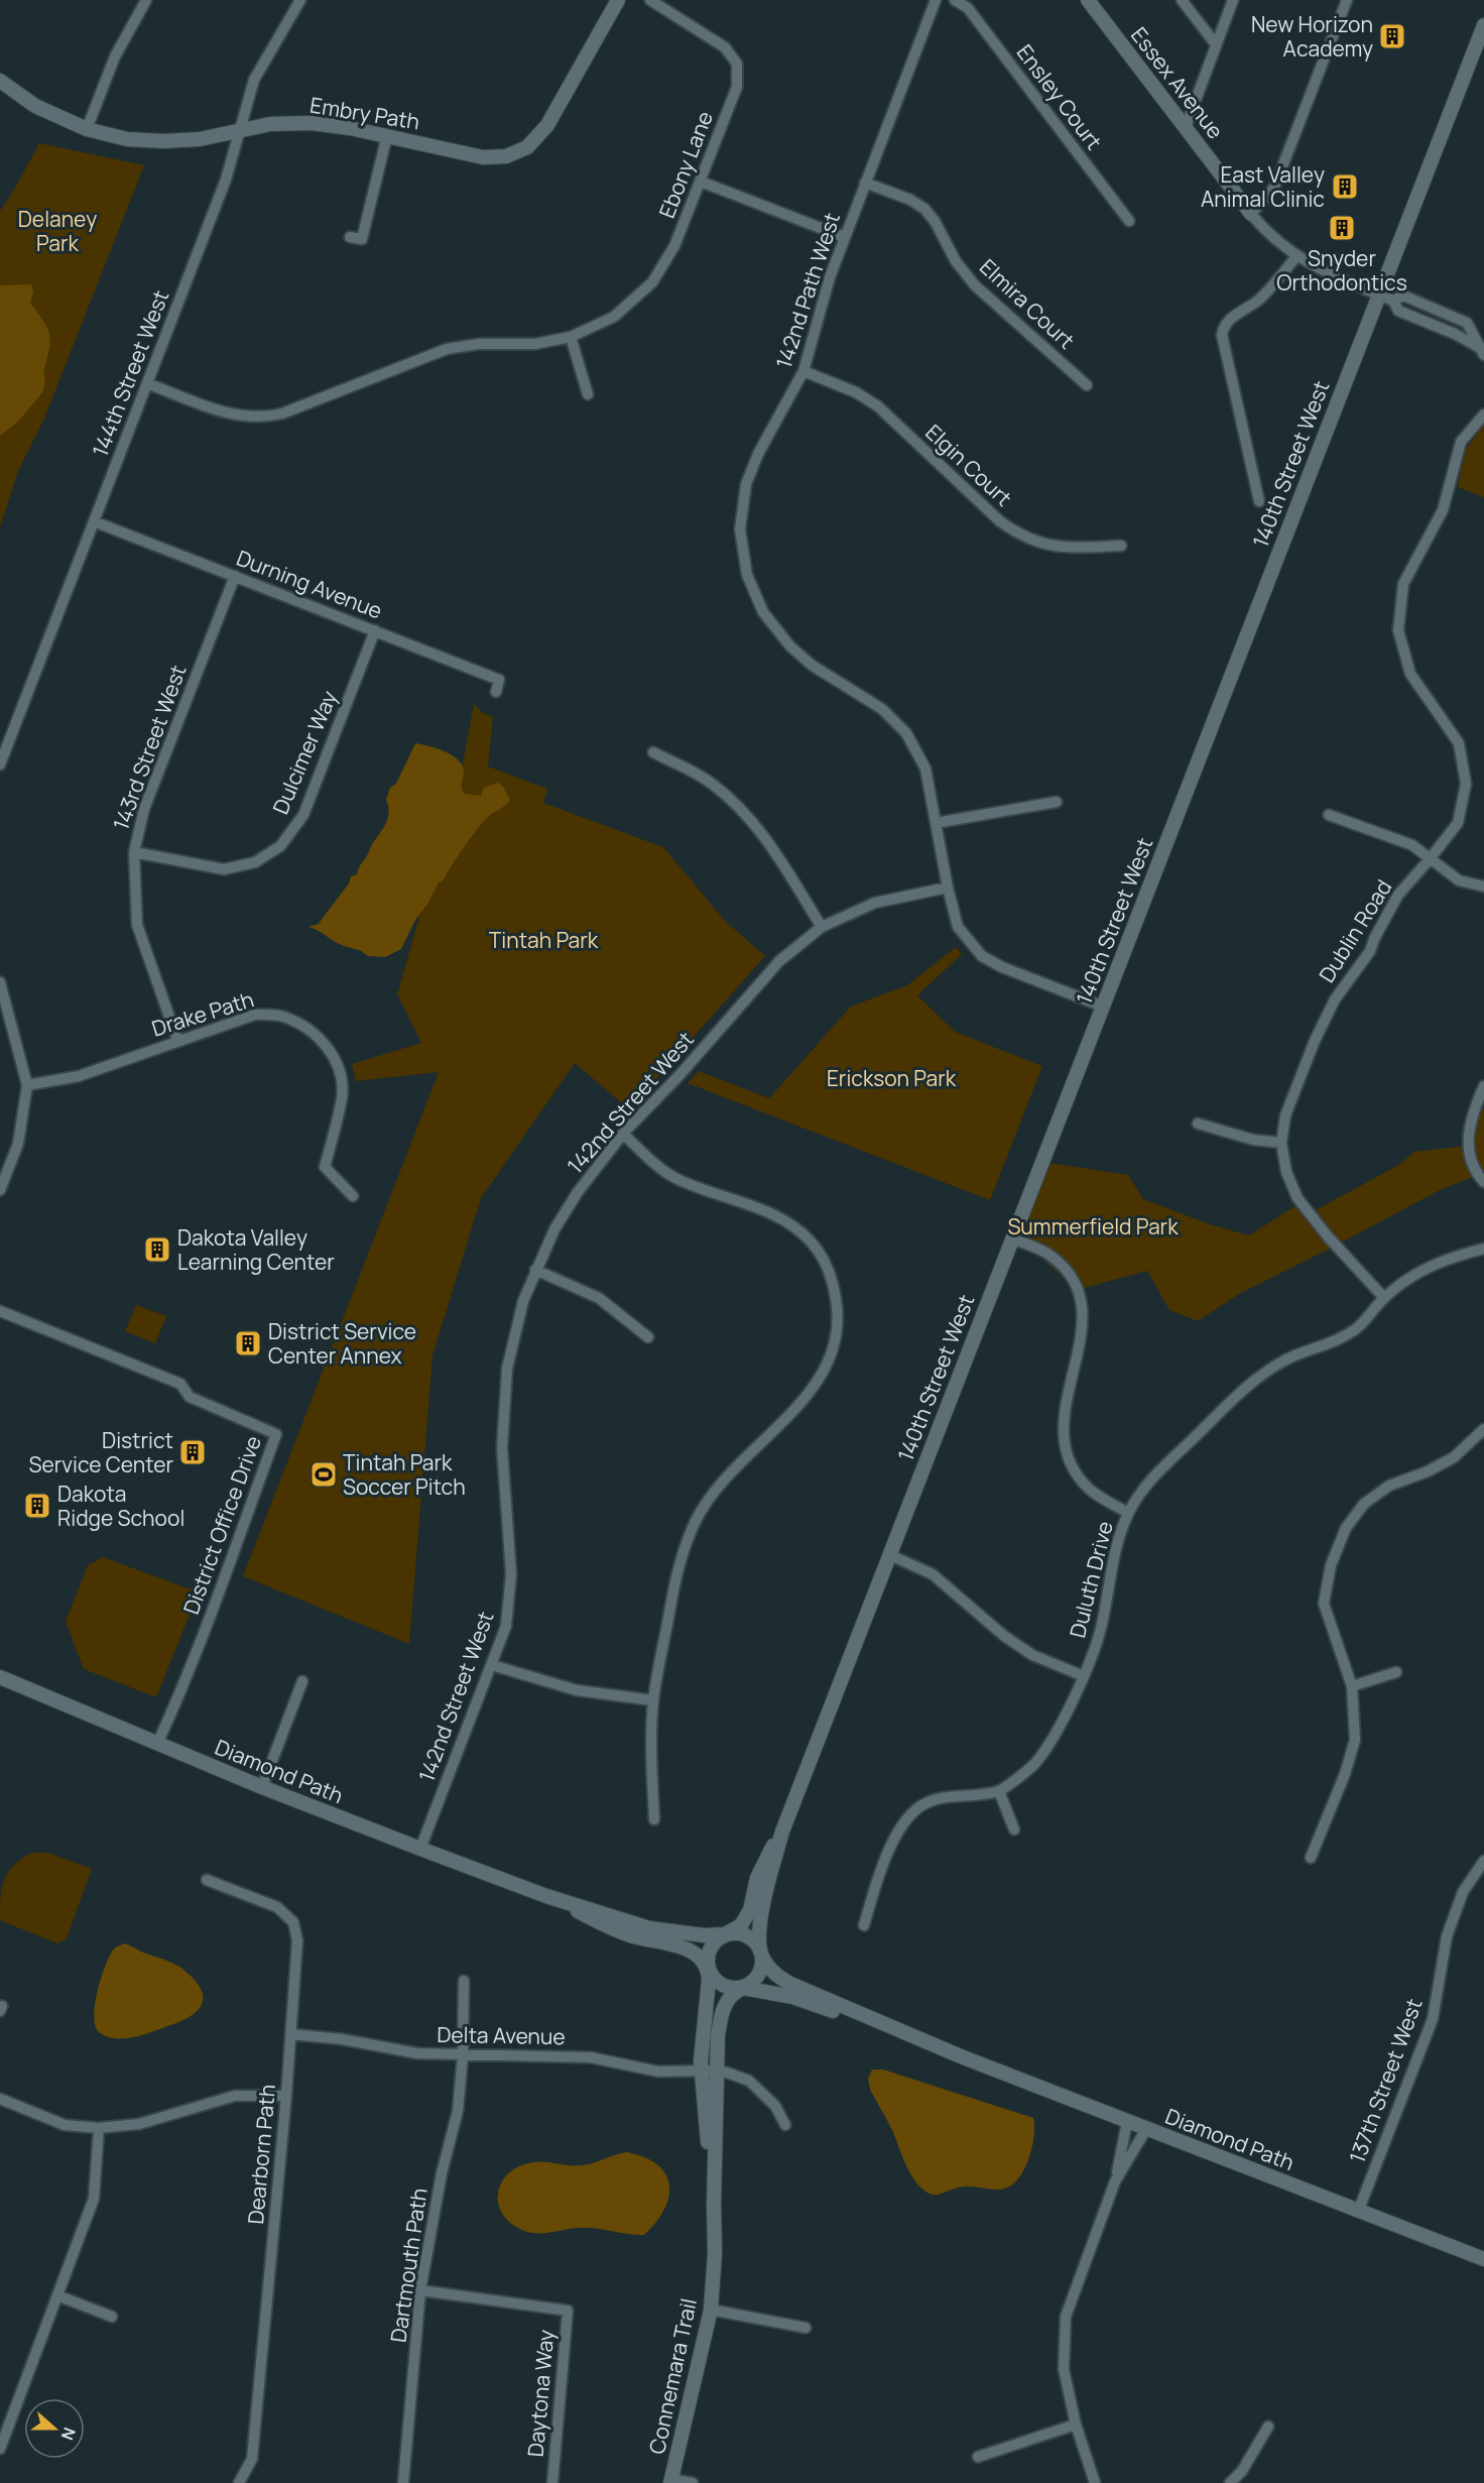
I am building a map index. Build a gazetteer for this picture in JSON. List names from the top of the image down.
{
  "streets": {
    "street": [
      "Essex Avenue",
      "Ensley Court",
      "Embry Path",
      "Ebony Lane",
      "142nd Path West",
      "Elmira Court",
      "144th Street West",
      "140th Street West",
      "Elgin Court",
      "Durning Avenue",
      "143rd Street West",
      "Dulcimer Way",
      "Dublin Road",
      "Drake Path",
      "142nd Street West",
      "District Office Drive",
      "Duluth Drive",
      "Diamond Path",
      "Delta Avenue",
      "137th Street West",
      "Dearborn Path",
      "Dartmouth Path",
      "Connemara Trail",
      "Daytona Way"
    ]
  },
  "crossings": [
    ["Essex Avenue", "140th Street West"],
    ["Embry Path", "144th Street West"],
    ["Ebony Lane", "144th Street West"],
    ["142nd Path West", "Elmira Court"],
    ["142nd Path West", "140th Street West"],
    ["142nd Path West", "Elgin Court"],
    ["142nd Path West", "142nd Street West"],
    ["144th Street West", "Durning Avenue"],
    ["140th Street West", "Diamond Path"],
    ["140th Street West", "Connemara Trail"],
    ["Durning Avenue", "143rd Street West"],
    ["Durning Avenue", "Dulcimer Way"],
    ["143rd Street West", "Dulcimer Way"],
    ["143rd Street West", "Drake Path"],
    ["Dublin Road", "Duluth Drive"],
    ["142nd Street West", "Diamond Path"],
    ["District Office Drive", "Diamond Path"],
    ["Diamond Path", "137th Street West"],
    ["Diamond Path", "Connemara Trail"],
    ["Delta Avenue", "Dearborn Path"],
    ["Delta Avenue", "Dartmouth Path"],
    ["Delta Avenue", "Connemara Trail"],
    ["Dartmouth Path", "Daytona Way"]
  ],
  "parks": [
    "Delaney Park",
    "Tintah Park",
    "Erickson Park",
    "Summerfield Park"
  ],
  "places": {
    "building": [
      "New Horizon Academy",
      "East Valley Animal Clinic",
      "Snyder Orthodontics",
      "Dakota Valley Learning Center",
      "District Service Center Annex",
      "District Service Center",
      "Dakota Ridge School"
    ],
    "sports": ["Tintah Park Soccer Pitch"]
  },
  "north": "right"
}
